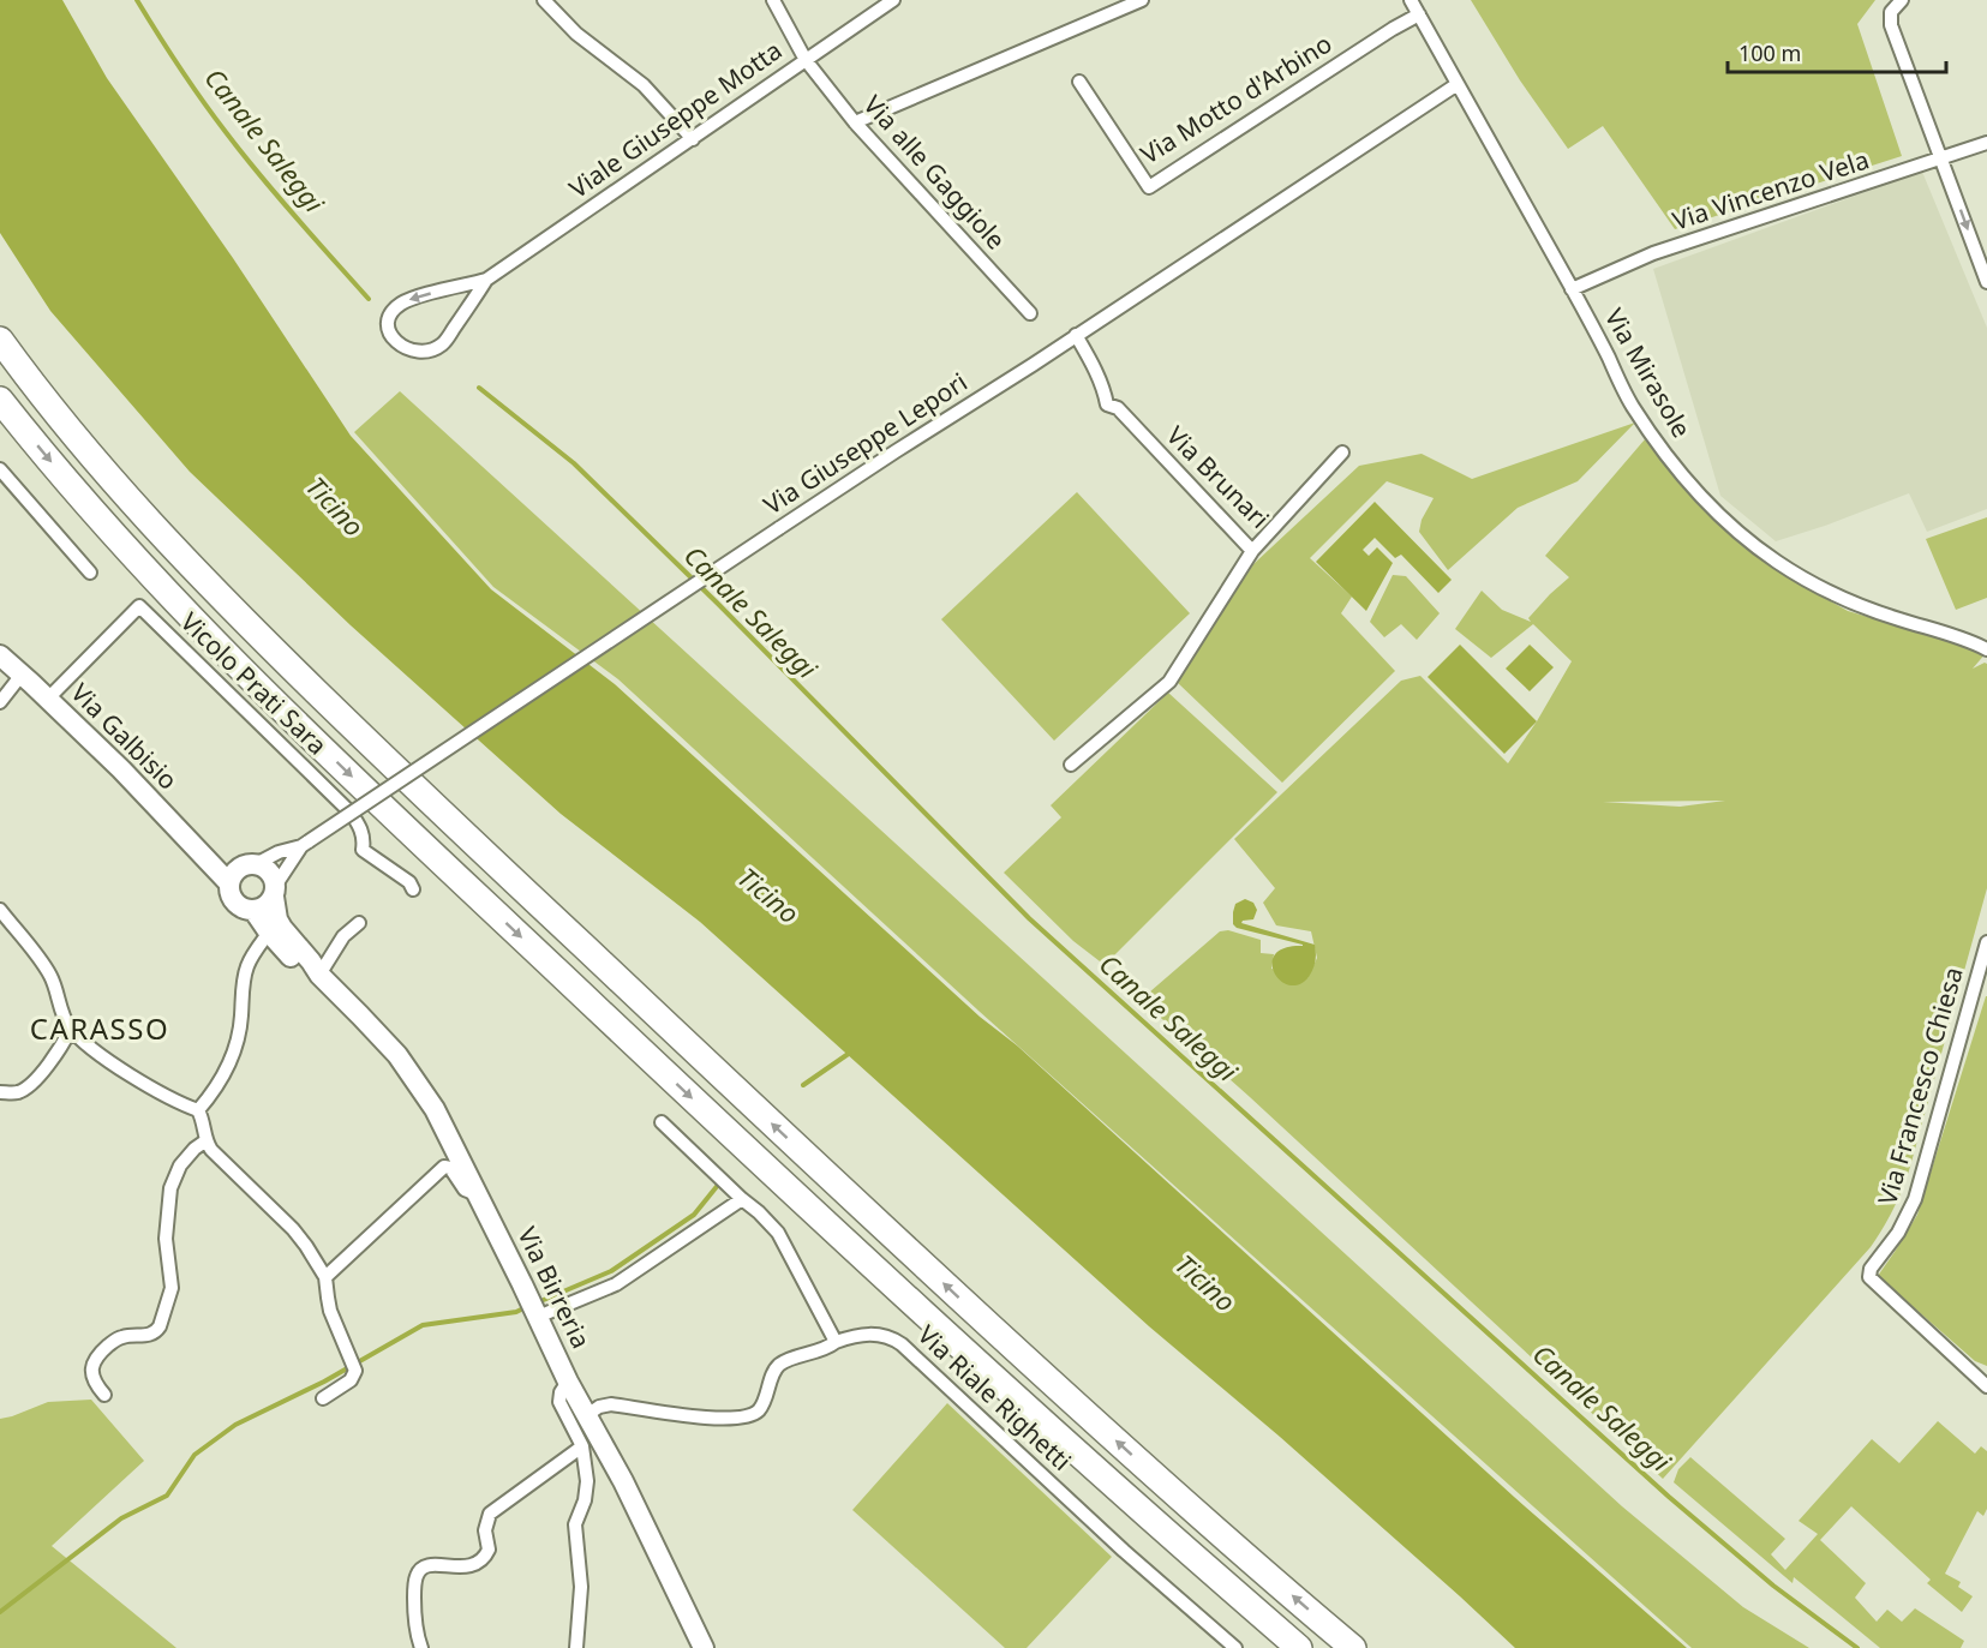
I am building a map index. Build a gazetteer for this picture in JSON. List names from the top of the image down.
{
  "streets": {
    "street": [
      "Via Motto d'Arbino",
      "Viale Giuseppe Motta",
      "Via alle Gaggiole",
      "Via Vincenzo Vela",
      "Via Mirasole",
      "Via Giuseppe Lepori",
      "Via Brunari",
      "Vicolo Prati Sara",
      "Via Galbisio",
      "Via Francesco Chiesa",
      "Via Birreria",
      "Via Riale Righetti"
    ]
  },
  "crossings": [
    ["Via Motto d'Arbino", "Via Mirasole"],
    ["Viale Giuseppe Motta", "Via alle Gaggiole"],
    ["Via Vincenzo Vela", "Via Mirasole"],
    ["Via Mirasole", "Via Giuseppe Lepori"],
    ["Via Giuseppe Lepori", "Via Brunari"],
    ["Via Giuseppe Lepori", "Via Galbisio"],
    ["Via Giuseppe Lepori", "Via Birreria"],
    ["Vicolo Prati Sara", "Via Galbisio"],
    ["Via Galbisio", "Via Birreria"],
    ["Via Birreria", "Via Riale Righetti"]
  ],
  "districts": ["CARASSO"],
  "water": ["Canale Saleggi", "Ticino"],
  "scale_bar": "100 m"
}
